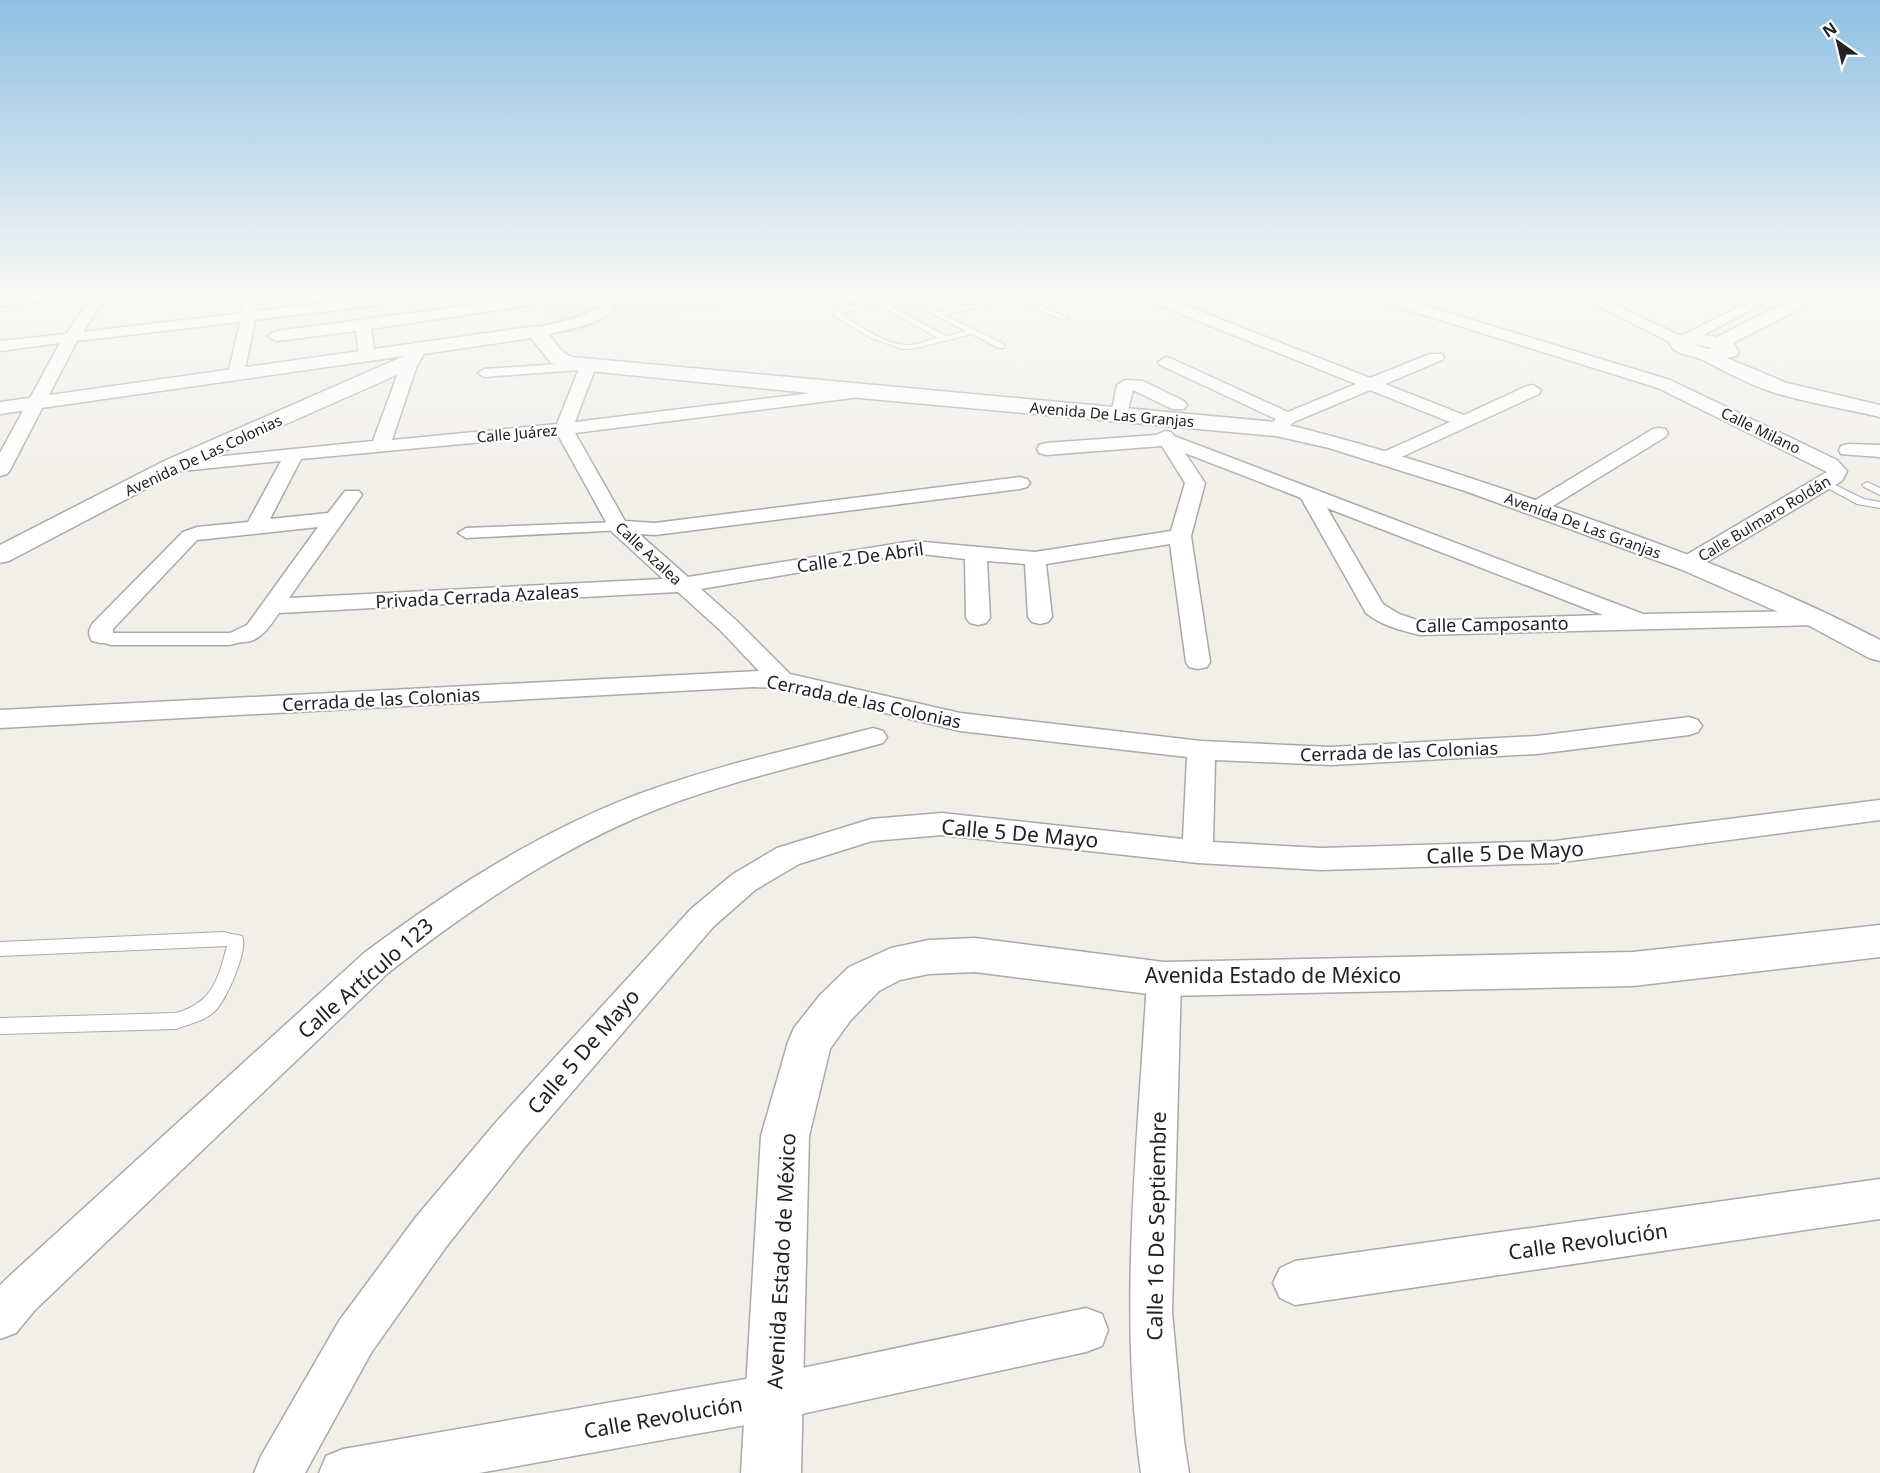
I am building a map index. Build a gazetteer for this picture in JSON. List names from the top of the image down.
{
  "streets": {
    "street": [
      "Avenida De Las Granjas",
      "Calle Milano",
      "Calle Juárez",
      "Avenida De Las Colonias",
      "Calle Bulmaro Roldán",
      "Calle Azalea",
      "Calle 2 De Abril",
      "Privada Cerrada Azaleas",
      "Calle Camposanto",
      "Cerrada de las Colonias",
      "Calle 5 De Mayo",
      "Avenida Estado de México",
      "Calle Artículo 123",
      "Calle 16 De Septiembre",
      "Calle Revolución"
    ]
  },
  "crossings": [
    ["Avenida De Las Granjas", "Calle Juárez"],
    ["Avenida De Las Granjas", "Calle Bulmaro Roldán"],
    ["Avenida De Las Granjas", "Calle Camposanto"],
    ["Calle Milano", "Calle Bulmaro Roldán"],
    ["Calle Juárez", "Avenida De Las Colonias"],
    ["Calle Juárez", "Calle Azalea"],
    ["Calle Azalea", "Calle 2 De Abril"],
    ["Calle Azalea", "Privada Cerrada Azaleas"],
    ["Calle Azalea", "Cerrada de las Colonias"],
    ["Calle 2 De Abril", "Privada Cerrada Azaleas"],
    ["Avenida Estado de México", "Calle 16 De Septiembre"],
    ["Avenida Estado de México", "Calle Revolución"]
  ],
  "north": "top left"
}
